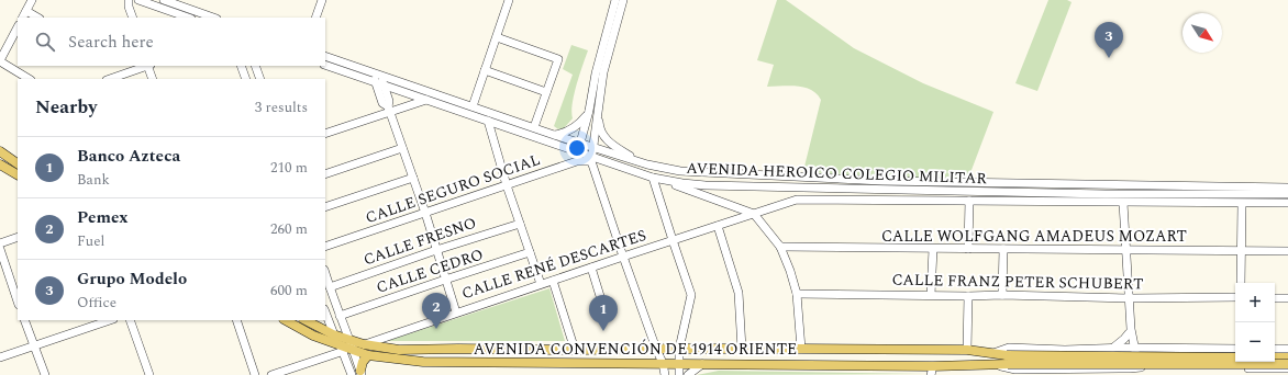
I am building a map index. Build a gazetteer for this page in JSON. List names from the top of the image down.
{
  "streets": {
    "main road": ["AVENIDA CONVENCIÓN DE 1914 ORIENTE"],
    "street": [
      "AVENIDA HEROICO COLEGIO MILITAR",
      "CALLE SEGURO SOCIAL",
      "CALLE WOLFGANG AMADEUS MOZART",
      "CALLE FRESNO",
      "CALLE RENÉ DESCARTES",
      "CALLE CEDRO",
      "CALLE FRANZ PETER SCHUBERT"
    ]
  },
  "crossings": [
    ["AVENIDA HEROICO COLEGIO MILITAR", "CALLE SEGURO SOCIAL"],
    ["AVENIDA HEROICO COLEGIO MILITAR", "CALLE RENÉ DESCARTES"],
    ["CALLE RENÉ DESCARTES", "AVENIDA CONVENCIÓN DE 1914 ORIENTE"]
  ],
  "north": "bottom right",
  "page": {
    "search": "Search here",
    "pins": ["3", "2", "1"],
    "heading": ["Nearby", "3 results"],
    "list": [
      {
        "mark": "1",
        "name": "Banco Azteca",
        "note": "Bank",
        "value": "210 m"
      },
      {
        "mark": "2",
        "name": "Pemex",
        "note": "Fuel",
        "value": "260 m"
      },
      {
        "mark": "3",
        "name": "Grupo Modelo",
        "note": "Office",
        "value": "600 m"
      }
    ],
    "map_buttons": ["+", "−"]
  }
}
